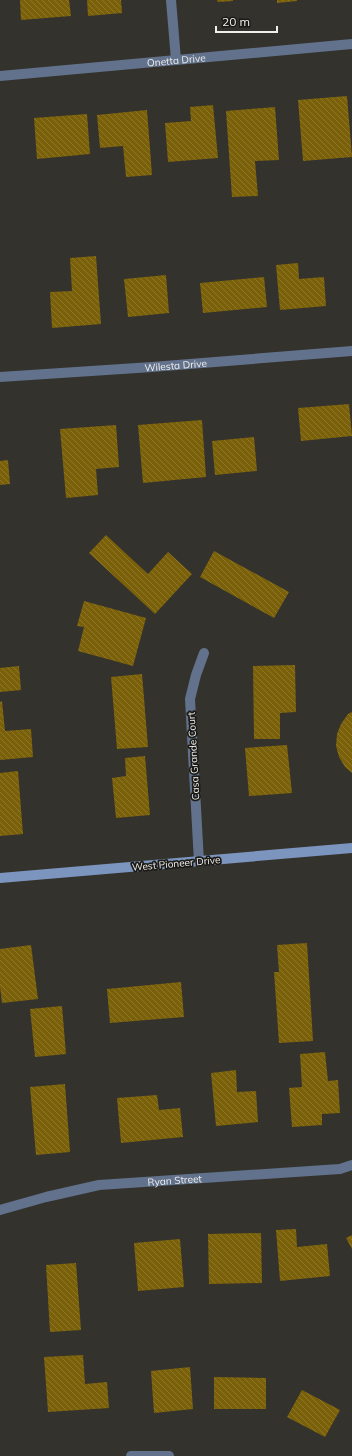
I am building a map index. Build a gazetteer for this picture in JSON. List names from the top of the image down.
{
  "streets": {
    "main road": ["West Pioneer Drive"],
    "street": [
      "Onetta Drive",
      "Wilesta Drive",
      "Casa Grande Court",
      "Ryan Street"
    ]
  },
  "crossings": [
    ["Casa Grande Court", "West Pioneer Drive"]
  ],
  "scale_bar": "20 m"
}
